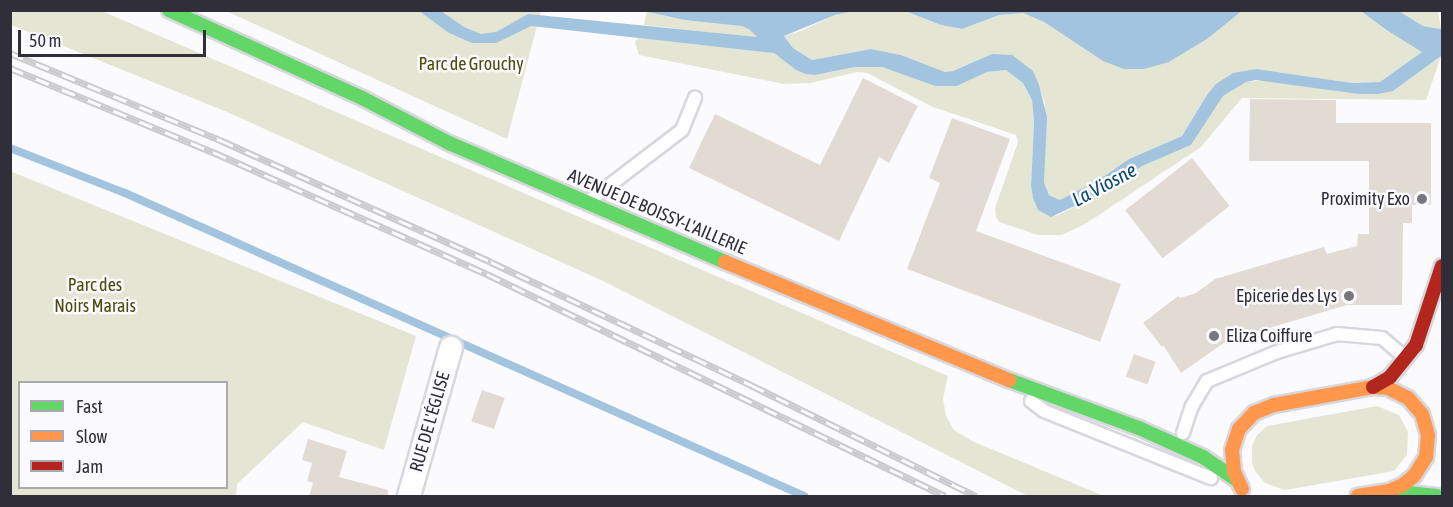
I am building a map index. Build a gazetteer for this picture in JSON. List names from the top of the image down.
{
  "streets": {
    "main road": ["AVENUE DE BOISSY-L'AILLERIE"],
    "street": ["RUE DE L'ÉGLISE"]
  },
  "water": ["La Viosne"],
  "parks": ["Parc de Grouchy", "Parc des Noirs Marais"],
  "places": ["Proximity Exo", "Epicerie des Lys", "Eliza Coiffure"],
  "legend": ["Fast", "Slow", "Jam"],
  "scale_bar": "50 m"
}
